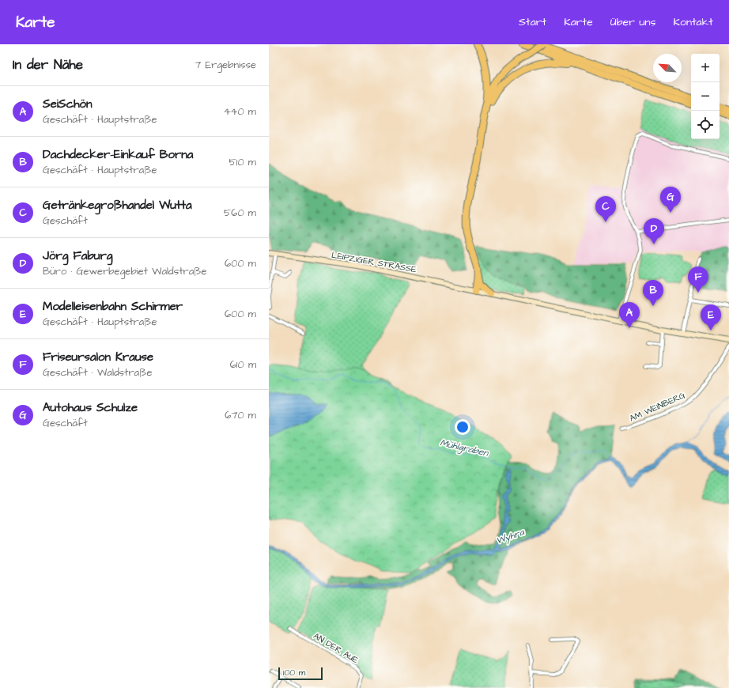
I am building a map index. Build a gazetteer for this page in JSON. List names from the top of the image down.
{
  "streets": {
    "main road": ["LEIPZIGER STRASSE"],
    "street": ["AM WEINBERG", "AN DER AUE"]
  },
  "water": ["Mühlgraben", "Wyhra"],
  "scale_bar": "100 m",
  "north": "top left",
  "page": {
    "header": "Karte",
    "nav": [
      "Start",
      "Karte",
      "Über uns",
      "Kontakt"
    ],
    "heading": ["In der Nähe", "7 Ergebnisse"],
    "map_buttons": ["+", "−"],
    "list": [
      {
        "mark": "A",
        "name": "SeiSchön",
        "note": "Geschäft · Hauptstraße",
        "value": "440 m"
      },
      {
        "mark": "B",
        "name": "Dachdecker-Einkauf Borna",
        "note": "Geschäft · Hauptstraße",
        "value": "510 m"
      },
      {
        "mark": "C",
        "name": "Getränkegroßhandel Wutta",
        "note": "Geschäft",
        "value": "560 m"
      },
      {
        "mark": "D",
        "name": "Jörg Faburg",
        "note": "Büro · Gewerbegebiet Waldstraße",
        "value": "600 m"
      },
      {
        "mark": "E",
        "name": "Modelleisenbahn Schirmer",
        "note": "Geschäft · Hauptstraße",
        "value": "600 m"
      },
      {
        "mark": "F",
        "name": "Friseursalon Krause",
        "note": "Geschäft · Waldstraße",
        "value": "610 m"
      },
      {
        "mark": "G",
        "name": "Autohaus Schulze",
        "note": "Geschäft",
        "value": "670 m"
      }
    ],
    "pins": [
      "G",
      "C",
      "D",
      "F",
      "B",
      "A",
      "E"
    ],
    "scale": "100 m"
  }
}
